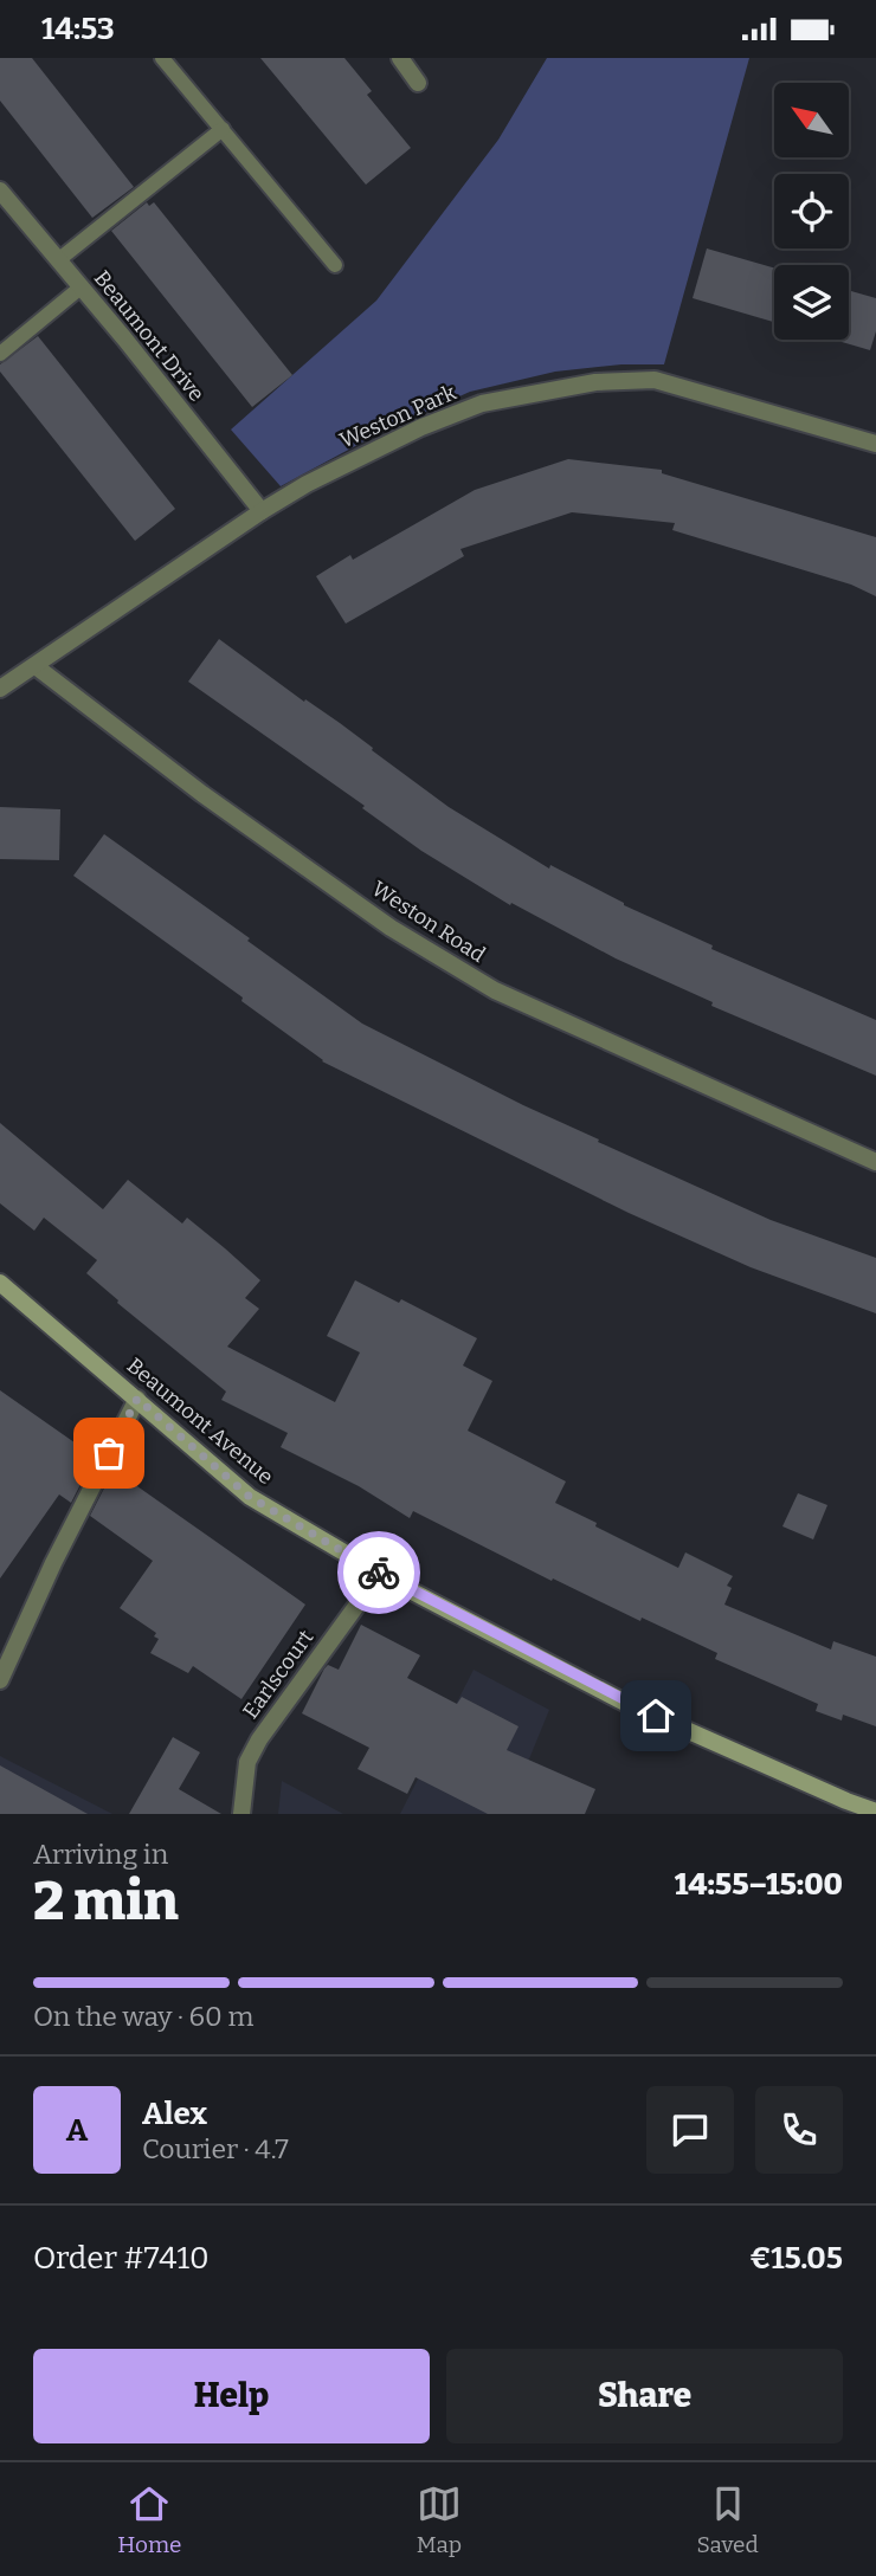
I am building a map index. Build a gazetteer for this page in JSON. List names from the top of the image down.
{
  "streets": {
    "street": [
      "Beaumont Drive",
      "Weston Park",
      "Weston Road",
      "Beaumont Avenue",
      "Earlscourt"
    ]
  },
  "crossings": [
    ["Beaumont Drive", "Weston Park"],
    ["Weston Park", "Weston Road"],
    ["Beaumont Avenue", "Earlscourt"]
  ],
  "north": "top left",
  "page": {
    "status": "14:53",
    "heading": ["2 min", "Arriving in", "14:55–15:00"],
    "panel": [
      "Alex",
      "Courier · 4.7",
      "Order #7410",
      "€15.05"
    ],
    "bar": "On the way · 60 m",
    "round": "A",
    "buttons": ["Help", "Share"],
    "tabs": ["Home", "Map", "Saved"]
  }
}
